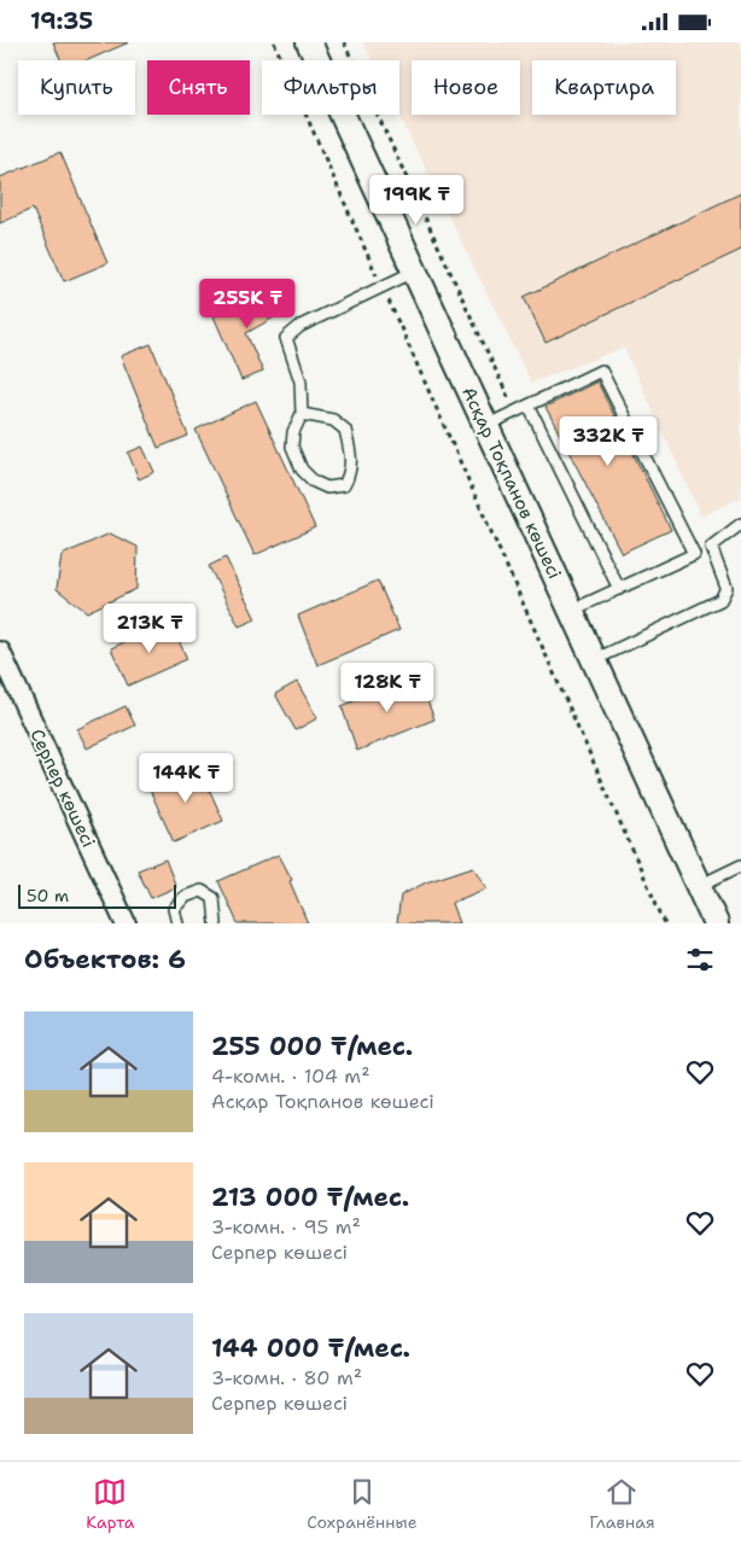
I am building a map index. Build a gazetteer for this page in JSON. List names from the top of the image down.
{
  "streets": {
    "street": ["Асқар Тоқпанов көшесі", "Серпер көшесі"]
  },
  "scale_bar": "50 m",
  "page": {
    "status": "19:35",
    "chip": [
      "Купить",
      "Снять",
      "Фильтры",
      "Новое",
      "Квартира"
    ],
    "price": [
      "199K ₸",
      "255K ₸",
      "332K ₸",
      "213K ₸",
      "128K ₸",
      "144K ₸"
    ],
    "scale": "50 m",
    "heading": "Объектов: 6",
    "list": [
      {
        "name": "255 000 ₸/мес.",
        "note": "4-комн. · 104 m² · Асқар Тоқпанов көшесі"
      },
      {
        "name": "213 000 ₸/мес.",
        "note": "3-комн. · 95 m² · Серпер көшесі"
      },
      {
        "name": "144 000 ₸/мес.",
        "note": "3-комн. · 80 m² · Серпер көшесі"
      }
    ],
    "tabs": ["Карта", "Сохранённые", "Главная"]
  }
}
